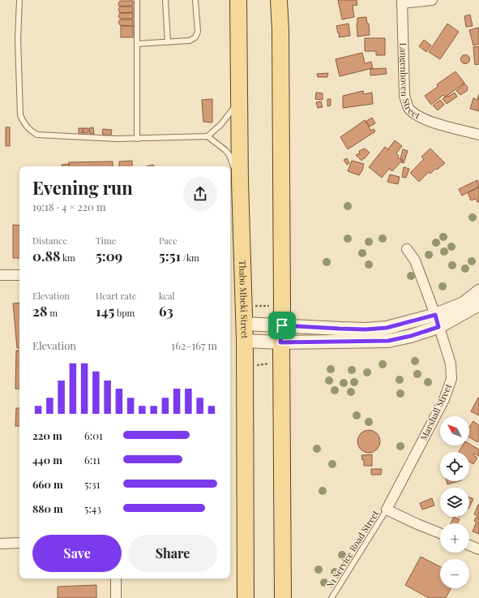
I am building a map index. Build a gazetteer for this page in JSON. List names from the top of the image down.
{
  "streets": {
    "main road": ["Thabo Mbeki Street"],
    "street": ["Langenhoven Street", "Marshall Street"],
    "lane": ["N1 Service Road Street"]
  },
  "crossings": [
    ["Marshall Street", "N1 Service Road Street"]
  ],
  "north": "top left",
  "page": {
    "heading": ["Evening run", "19:18 · 4 × 220 m"],
    "stats": [
      ["Distance", "0.88 km"],
      ["Time", "5:09"],
      ["Pace", "5:51 /km"],
      ["Elevation", "28 m"],
      ["Heart rate", "145 bpm"],
      ["kcal", "63"]
    ],
    "chart": ["Elevation", "162–167 m"],
    "map_buttons": ["+", "−"],
    "list": [
      {
        "name": "220 m",
        "note": "6:01"
      },
      {
        "name": "440 m",
        "note": "6:11"
      },
      {
        "name": "660 m",
        "note": "5:31"
      },
      {
        "name": "880 m",
        "note": "5:43"
      }
    ],
    "buttons": ["Save", "Share"]
  }
}
